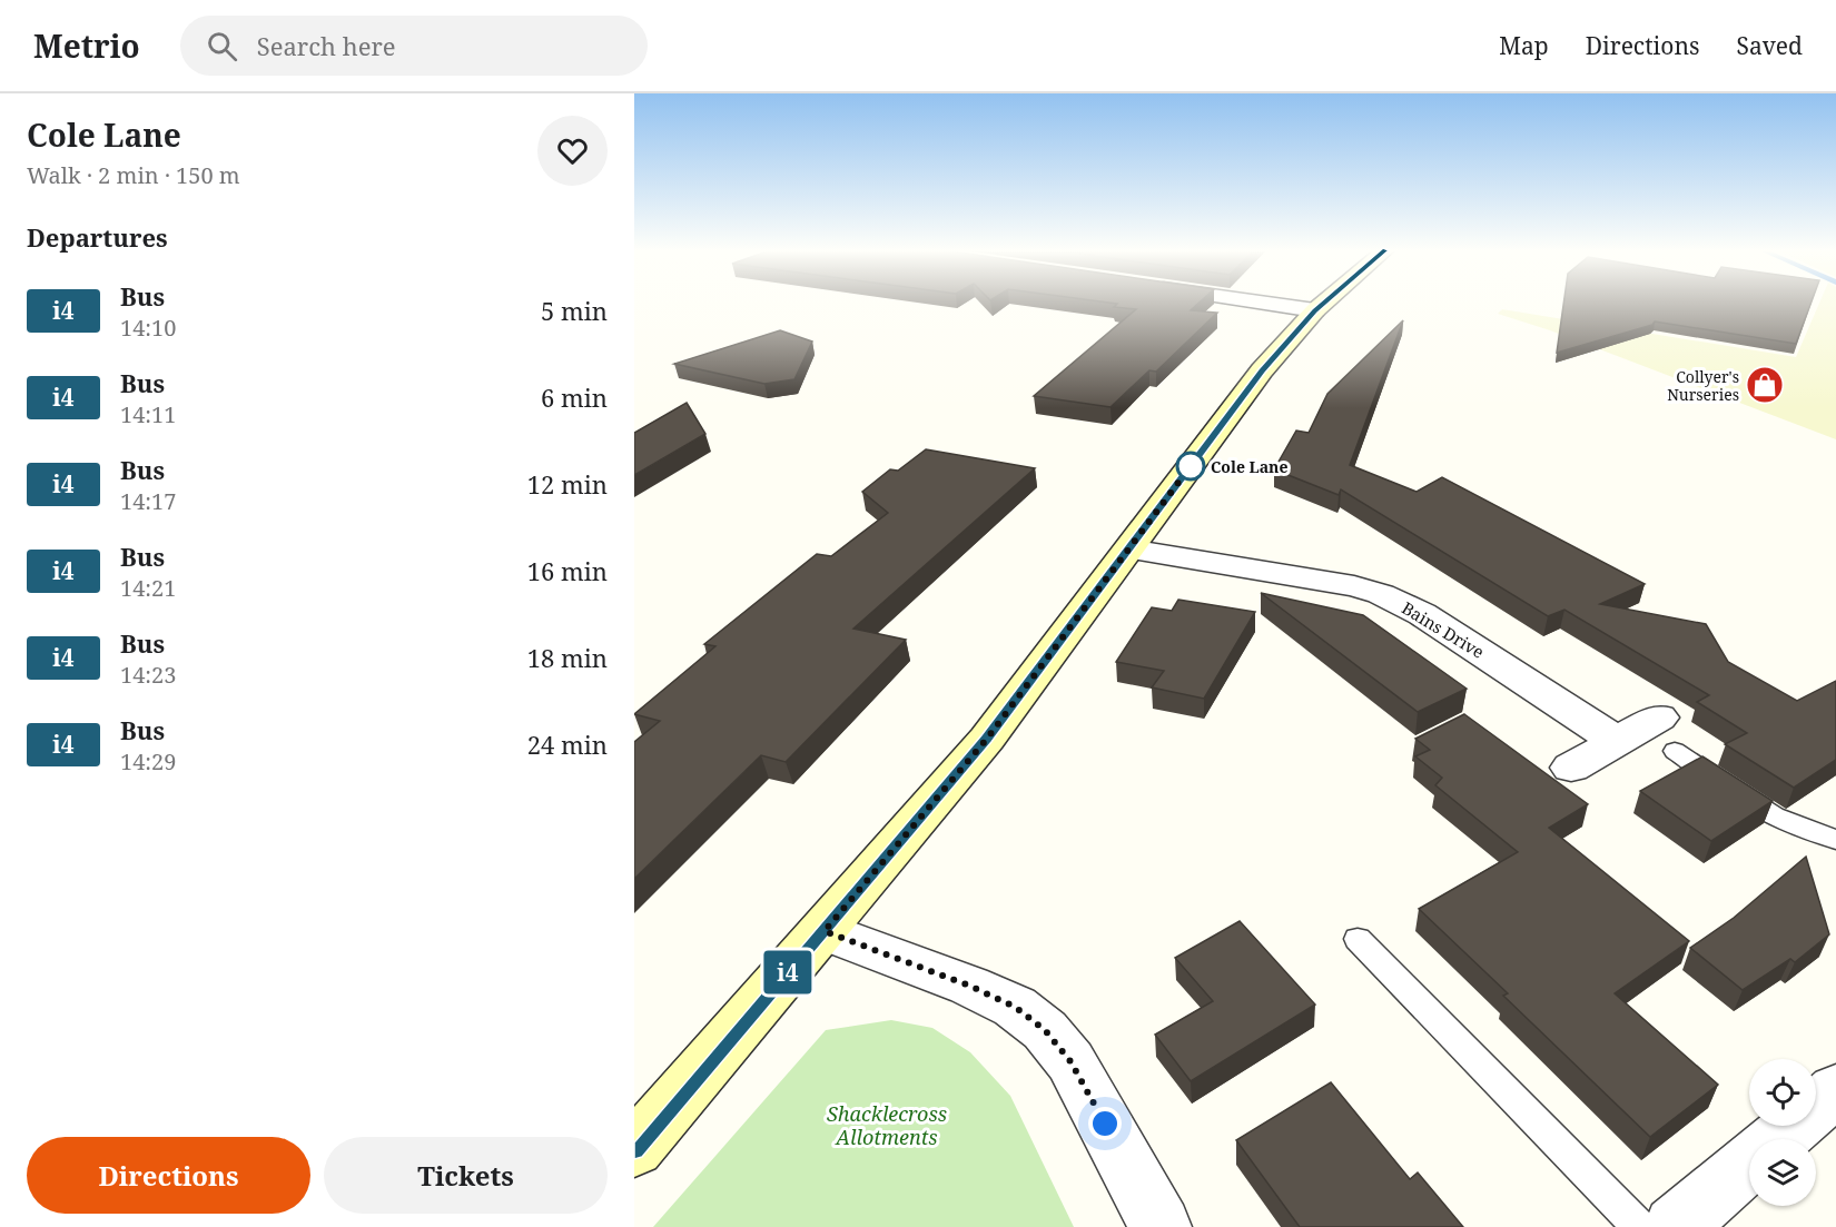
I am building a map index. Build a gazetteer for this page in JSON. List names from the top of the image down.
{
  "streets": {
    "street": ["Bains Drive"]
  },
  "parks": ["Shacklecross Allotments"],
  "places": {
    "shop": ["Collyer's Nurseries"],
    "other": ["Cole Lane"]
  },
  "lines": ["bus line i4"],
  "page": {
    "header": "Metrio",
    "search": "Search here",
    "nav": ["Map", "Directions", "Saved"],
    "heading": [
      ["Cole Lane", "Walk · 2 min · 150 m"],
      "Departures"
    ],
    "on_map": "i4",
    "list": [
      {
        "mark": "i4",
        "name": "Bus",
        "note": "14:10",
        "value": "5 min"
      },
      {
        "mark": "i4",
        "name": "Bus",
        "note": "14:11",
        "value": "6 min"
      },
      {
        "mark": "i4",
        "name": "Bus",
        "note": "14:17",
        "value": "12 min"
      },
      {
        "mark": "i4",
        "name": "Bus",
        "note": "14:21",
        "value": "16 min"
      },
      {
        "mark": "i4",
        "name": "Bus",
        "note": "14:23",
        "value": "18 min"
      },
      {
        "mark": "i4",
        "name": "Bus",
        "note": "14:29",
        "value": "24 min"
      }
    ],
    "buttons": ["Directions", "Tickets"]
  }
}
